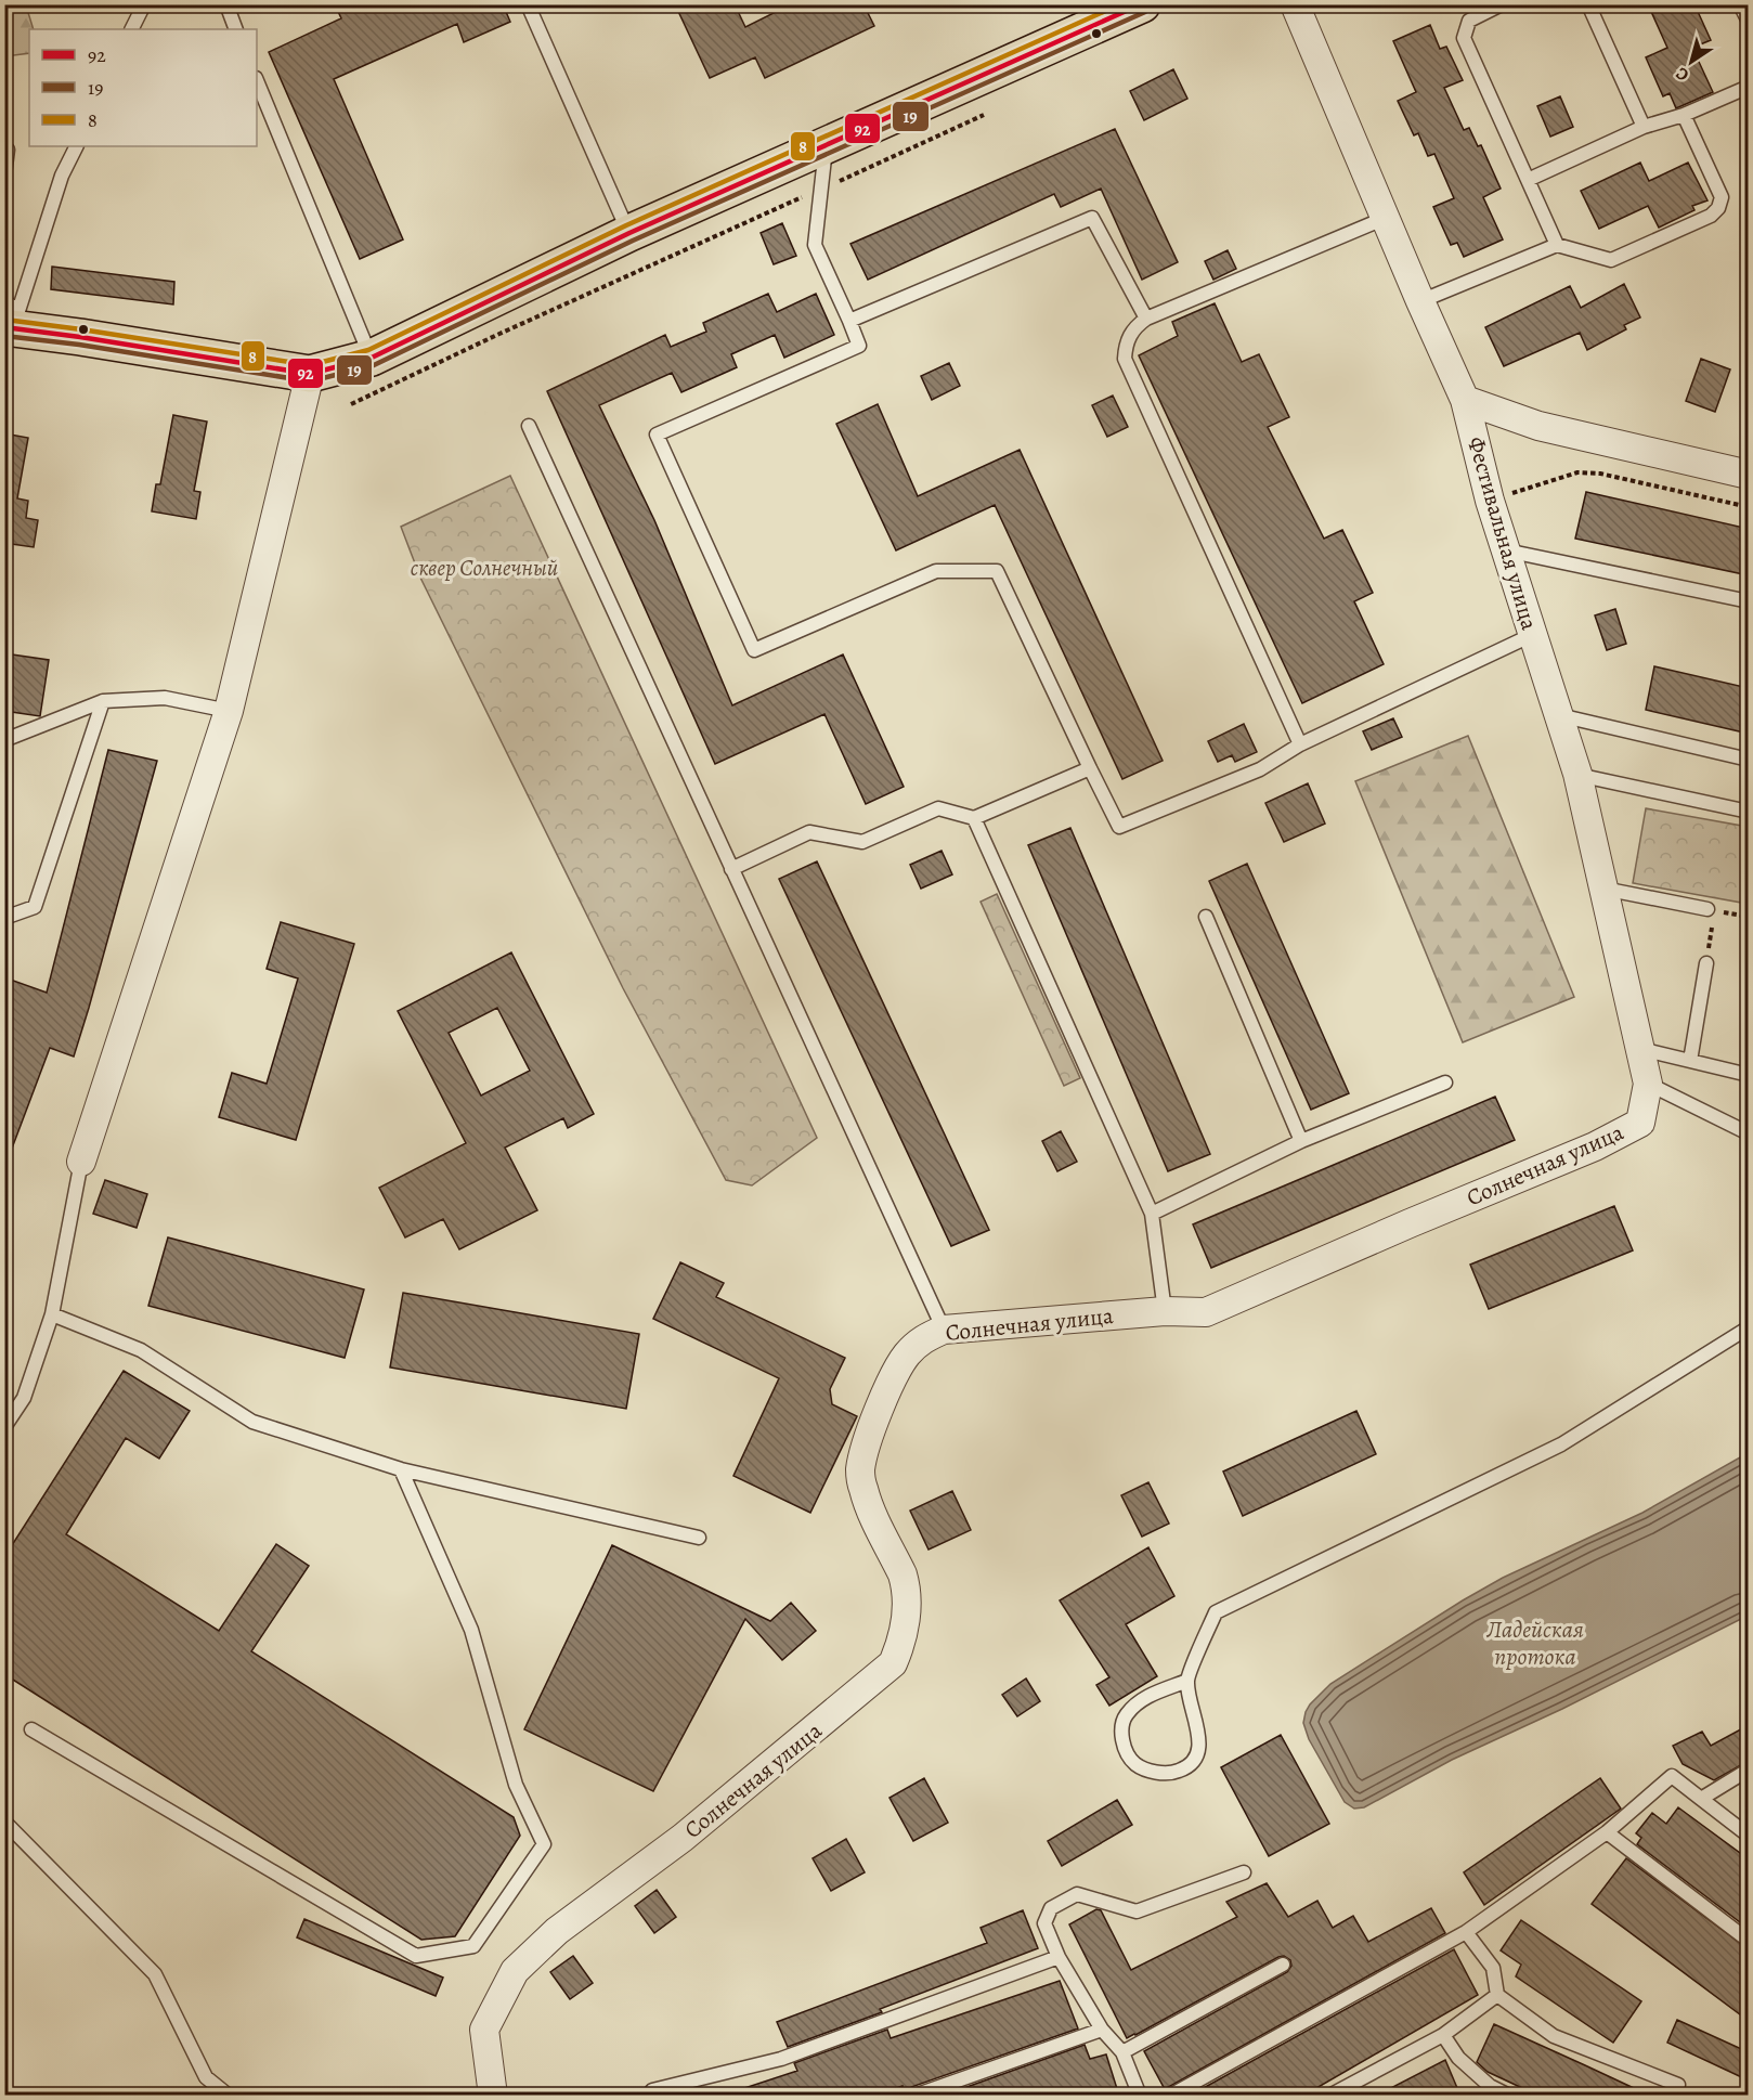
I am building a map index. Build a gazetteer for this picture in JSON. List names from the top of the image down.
{
  "streets": {
    "street": ["Фестивальная улица", "Солнечная улица"]
  },
  "crossings": [
    ["Фестивальная улица", "Солнечная улица"]
  ],
  "water": ["Ладейская протока"],
  "parks": ["сквер Солнечный"],
  "lines": ["transit line 92", "transit line 8", "transit line 19"],
  "legend": ["92", "19", "8"],
  "north": "bottom left"
}
